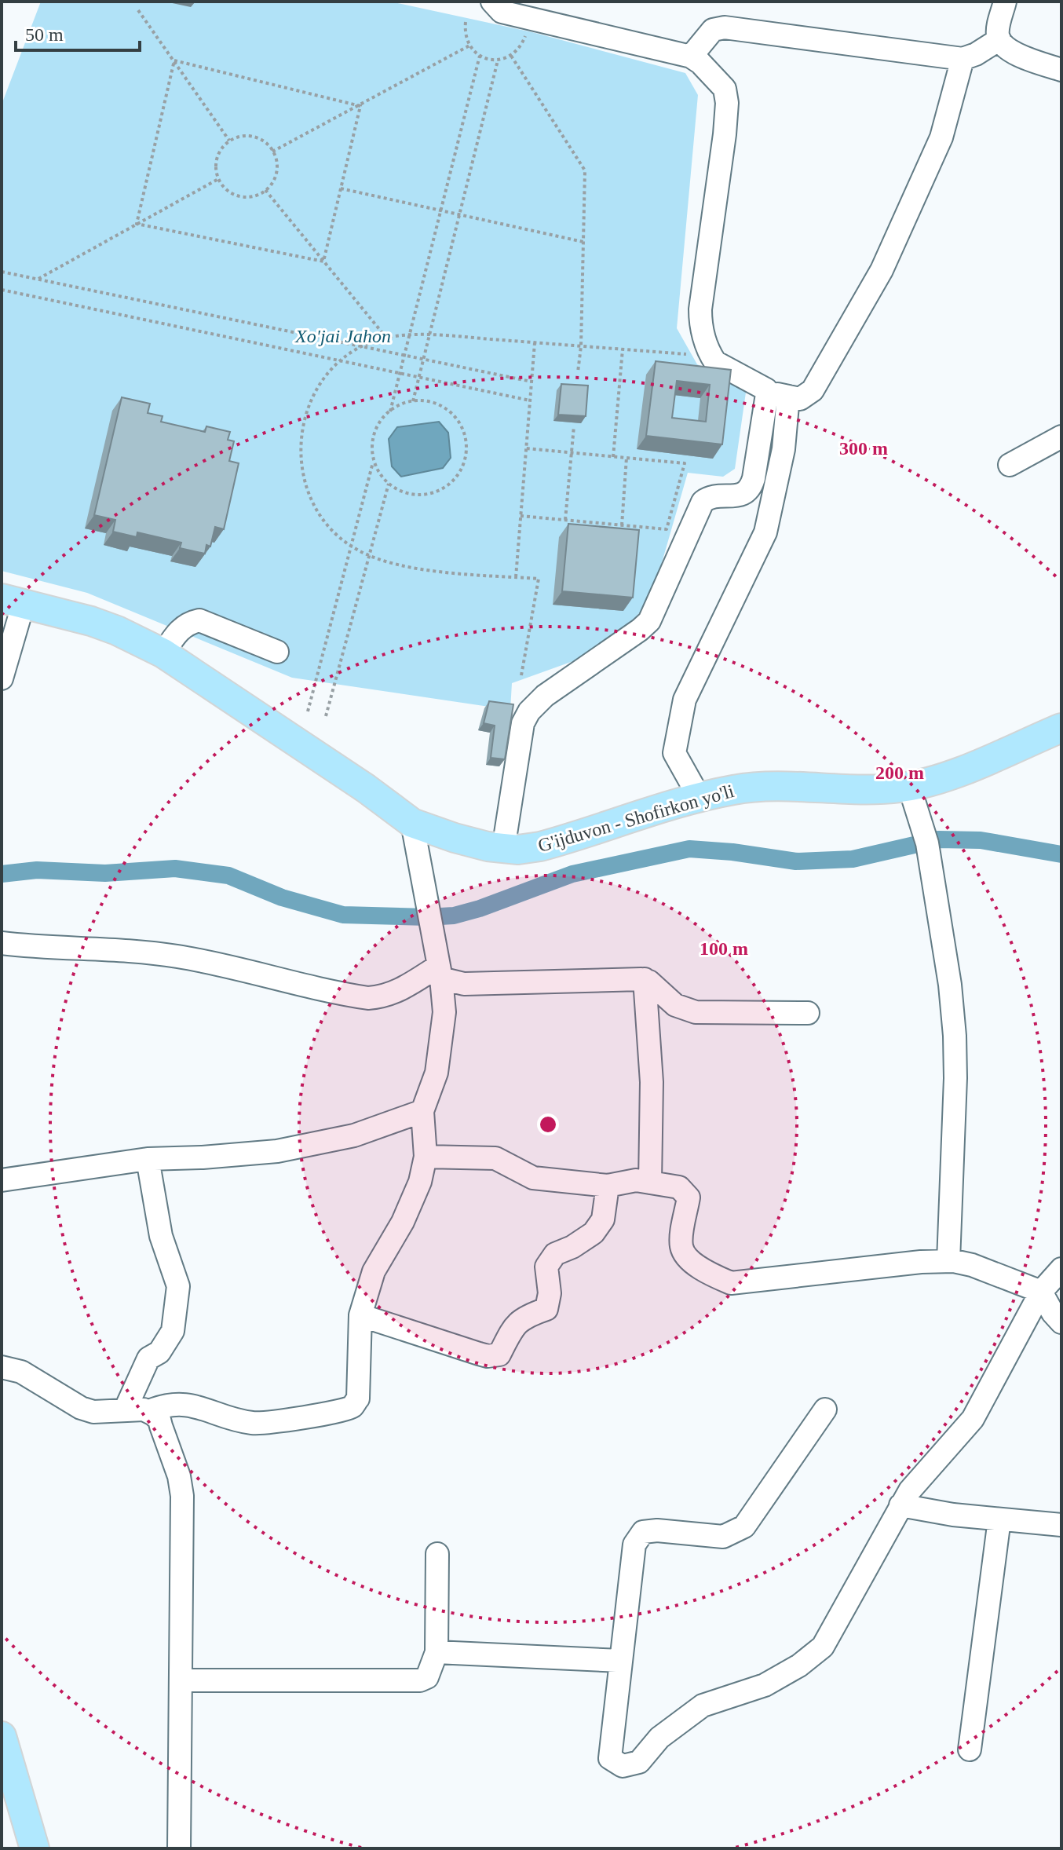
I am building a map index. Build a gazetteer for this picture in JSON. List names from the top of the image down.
{
  "streets": {
    "main road": ["G'ijduvon - Shofirkon yo'li"]
  },
  "parks": ["Xo'jai Jahon"],
  "scale_bar": "50 m",
  "rings": ["300 m", "200 m", "100 m"]
}
